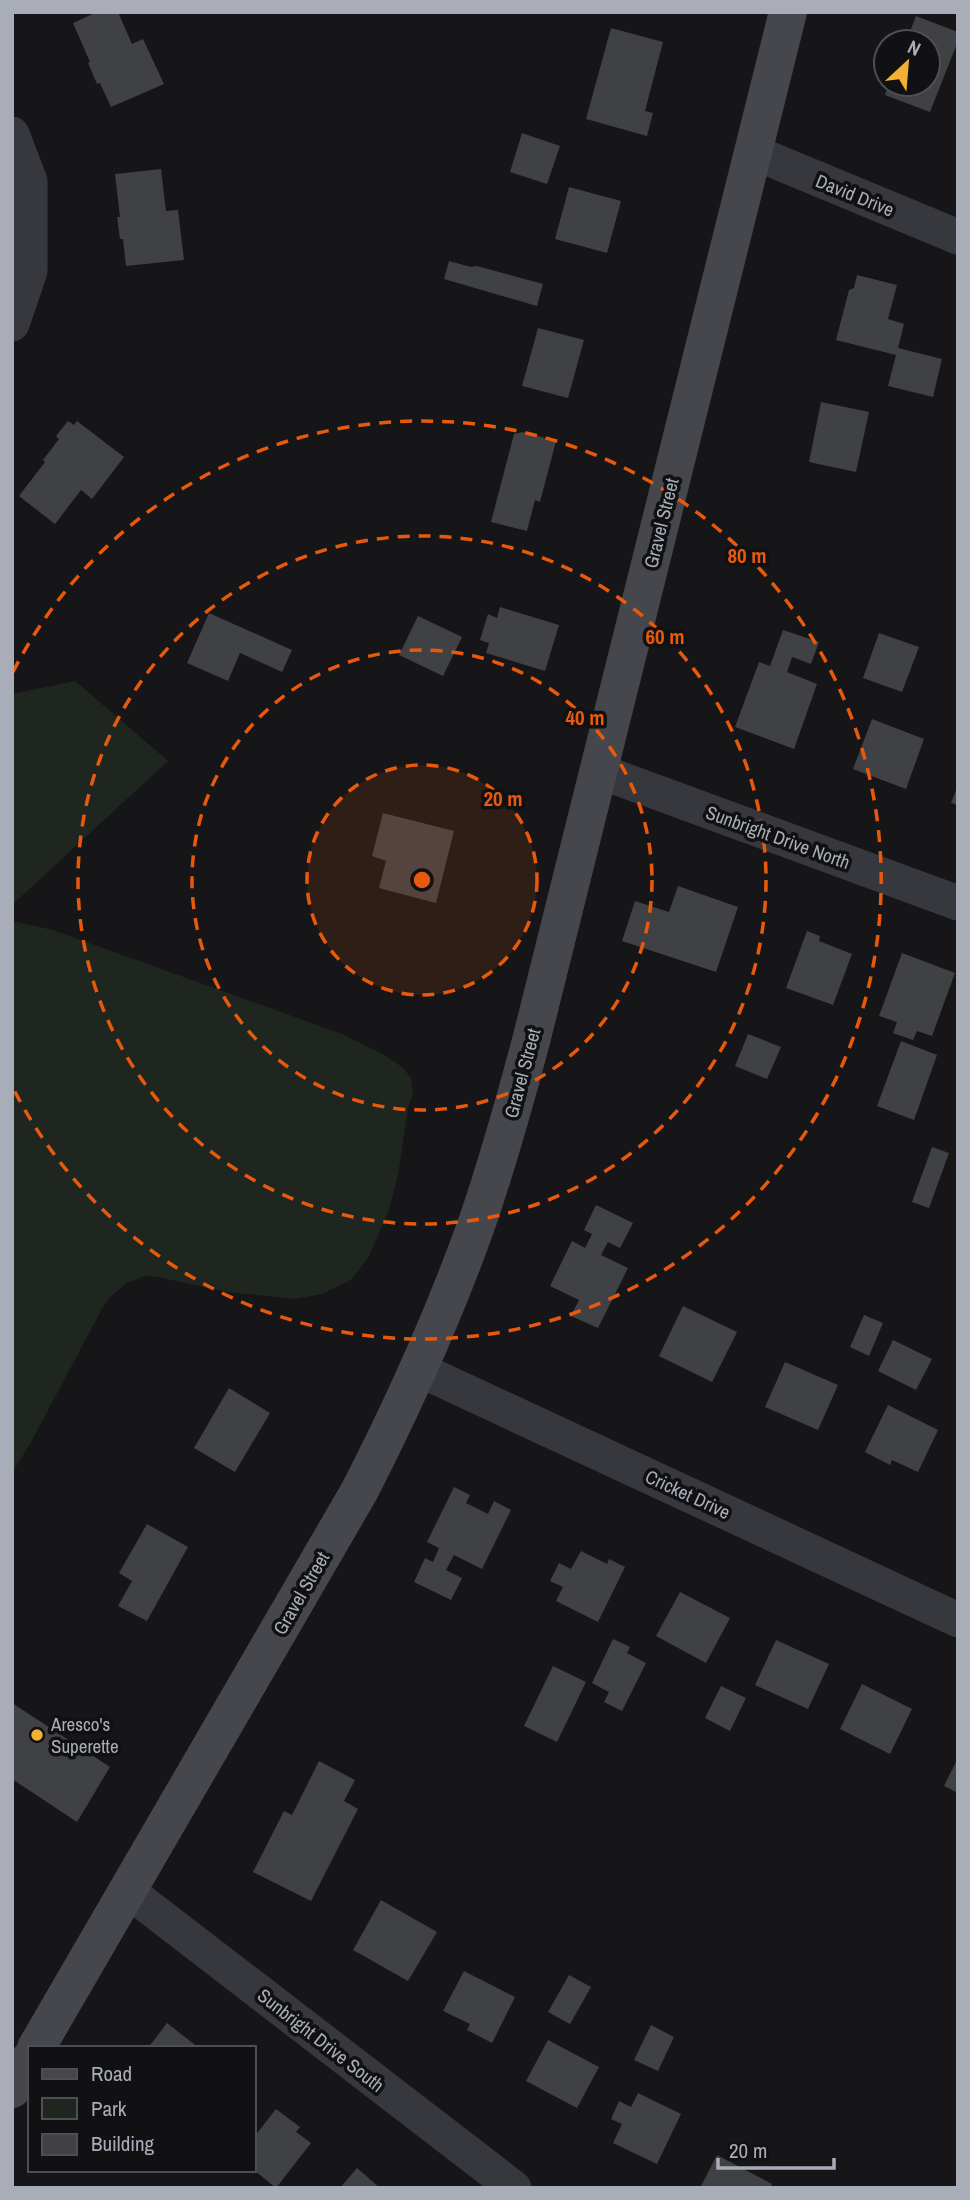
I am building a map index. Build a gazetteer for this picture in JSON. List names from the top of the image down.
{
  "streets": {
    "street": [
      "David Drive",
      "Gravel Street",
      "Sunbright Drive North",
      "Cricket Drive",
      "Sunbright Drive South"
    ]
  },
  "crossings": [
    ["David Drive", "Gravel Street"],
    ["Gravel Street", "Sunbright Drive North"],
    ["Gravel Street", "Cricket Drive"],
    ["Gravel Street", "Sunbright Drive South"]
  ],
  "places": ["Aresco's Superette"],
  "legend": ["Road", "Park", "Building"],
  "scale_bar": "20 m",
  "north": "top right",
  "rings": [
    "80 m",
    "60 m",
    "40 m",
    "20 m"
  ]
}
